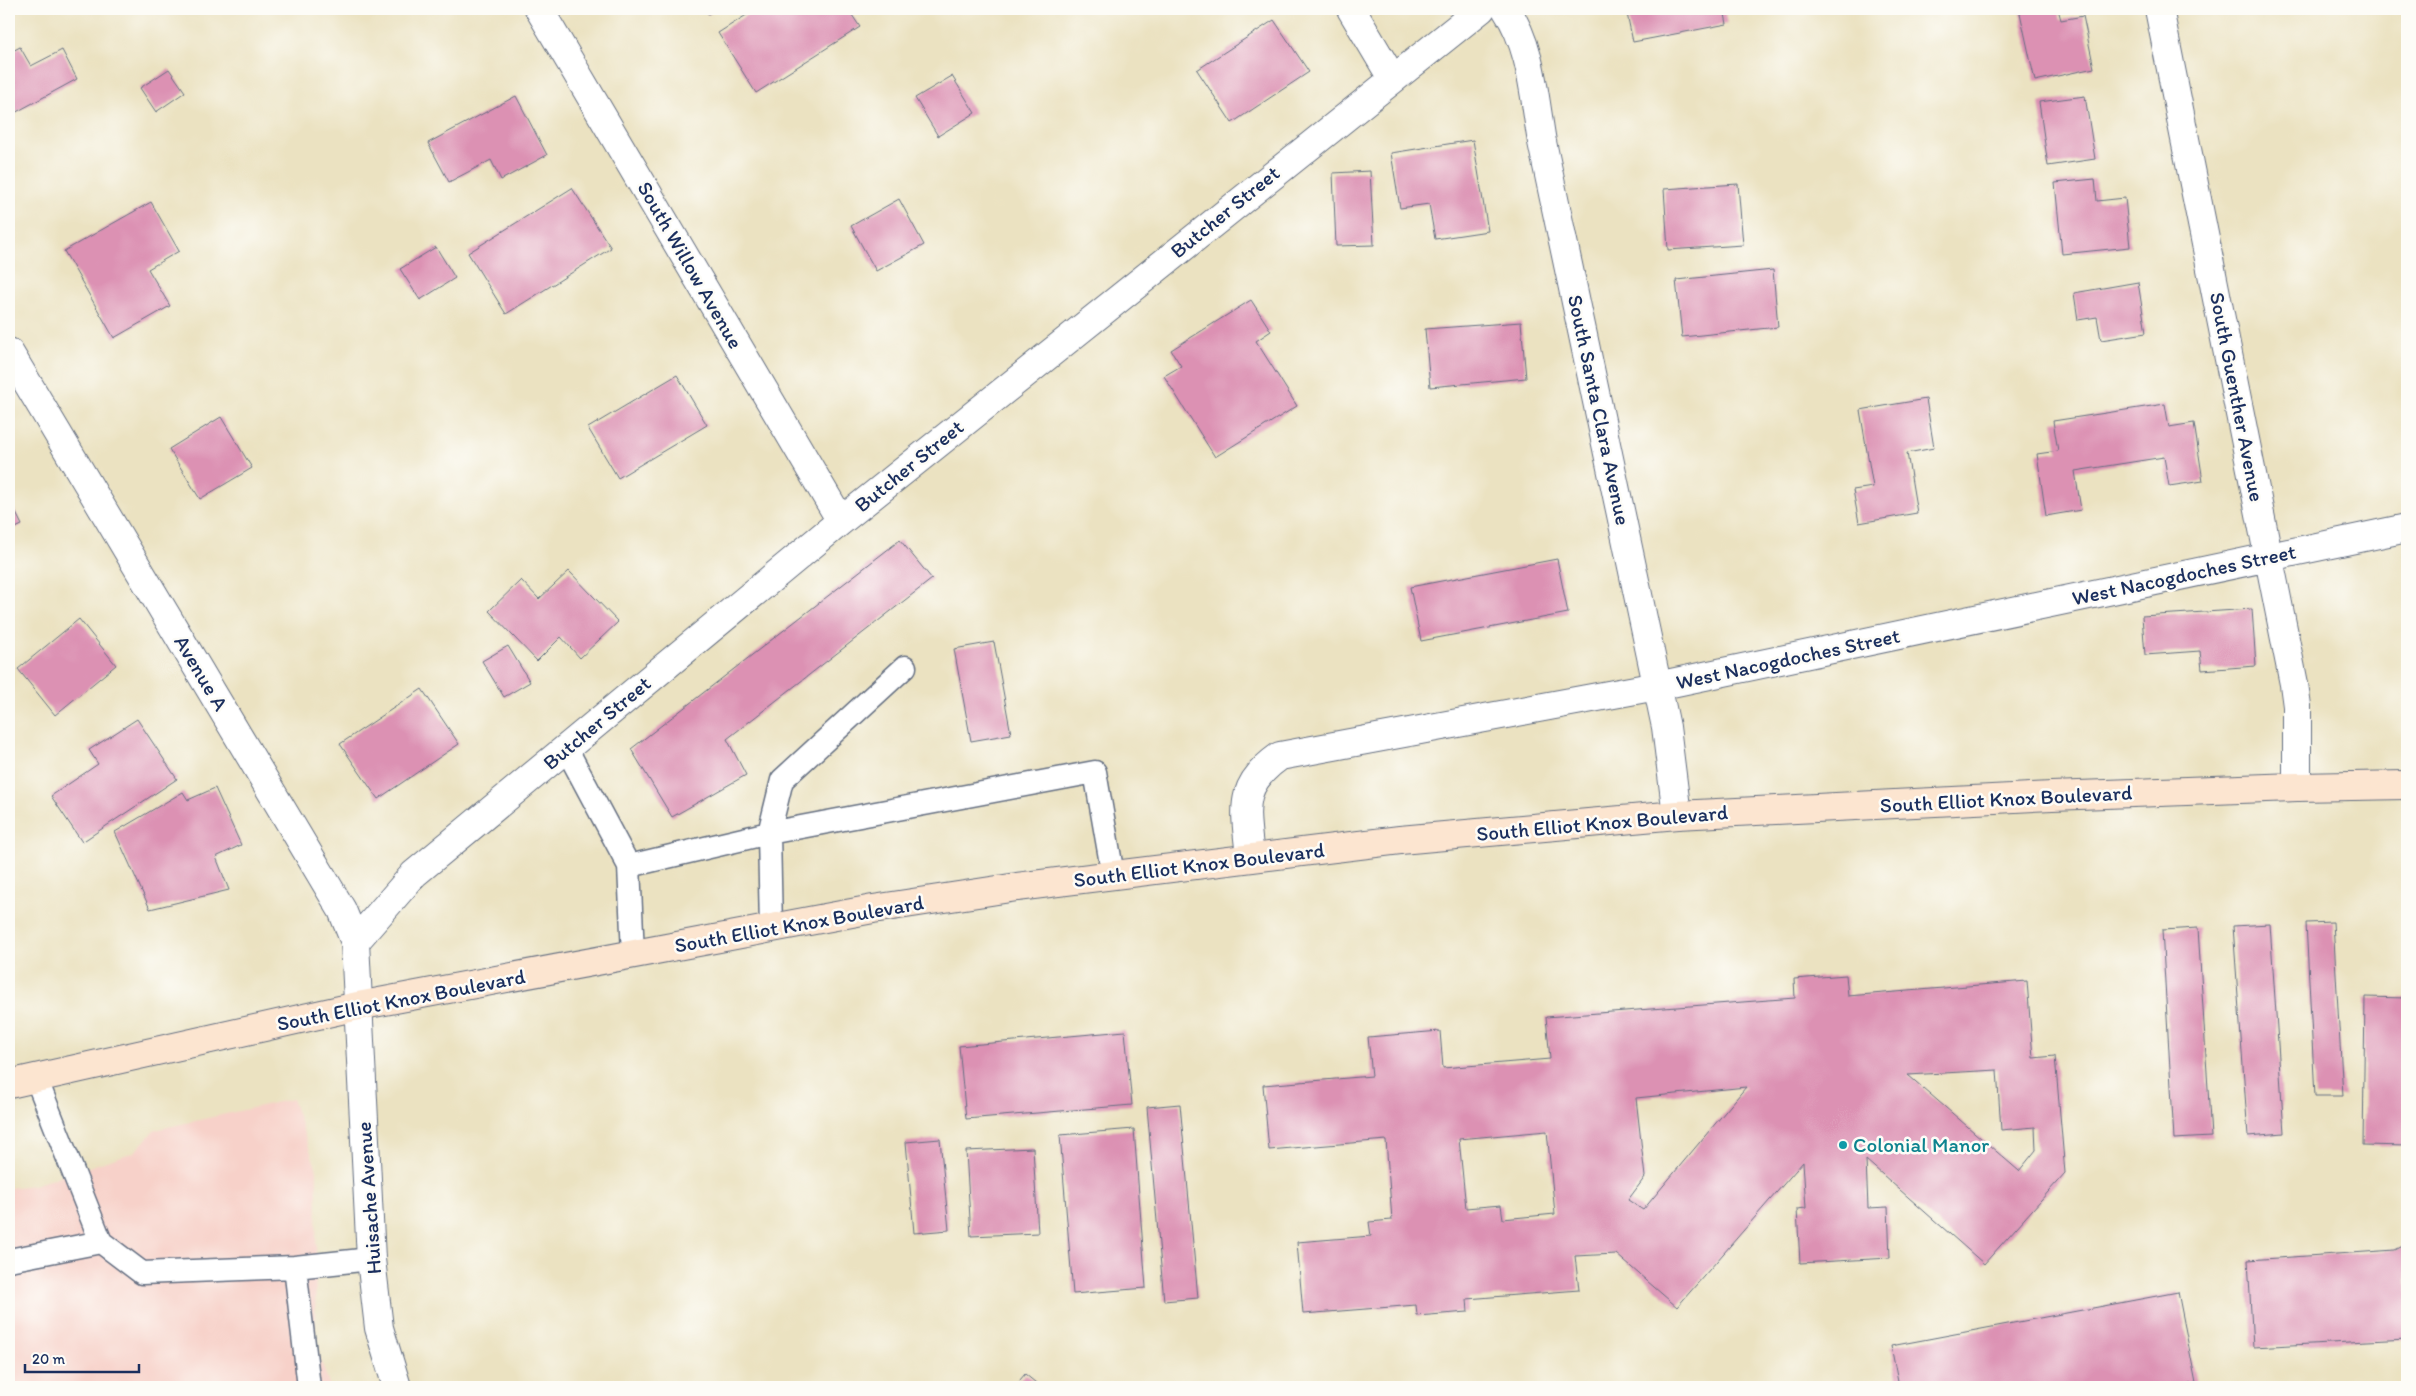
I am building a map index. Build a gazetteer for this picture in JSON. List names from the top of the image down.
{
  "streets": {
    "main road": ["South Elliot Knox Boulevard"],
    "street": [
      "Butcher Street",
      "South Willow Avenue",
      "South Guenther Avenue",
      "South Santa Clara Avenue",
      "West Nacogdoches Street",
      "Avenue A",
      "Huisache Avenue"
    ]
  },
  "crossings": [
    ["Butcher Street", "South Willow Avenue"],
    ["Butcher Street", "Avenue A"],
    ["South Guenther Avenue", "West Nacogdoches Street"],
    ["South Guenther Avenue", "South Elliot Knox Boulevard"],
    ["South Santa Clara Avenue", "West Nacogdoches Street"],
    ["South Santa Clara Avenue", "South Elliot Knox Boulevard"],
    ["West Nacogdoches Street", "South Elliot Knox Boulevard"],
    ["Avenue A", "South Elliot Knox Boulevard"],
    ["Avenue A", "Huisache Avenue"],
    ["South Elliot Knox Boulevard", "Huisache Avenue"]
  ],
  "places": ["Colonial Manor"],
  "scale_bar": "20 m"
}
